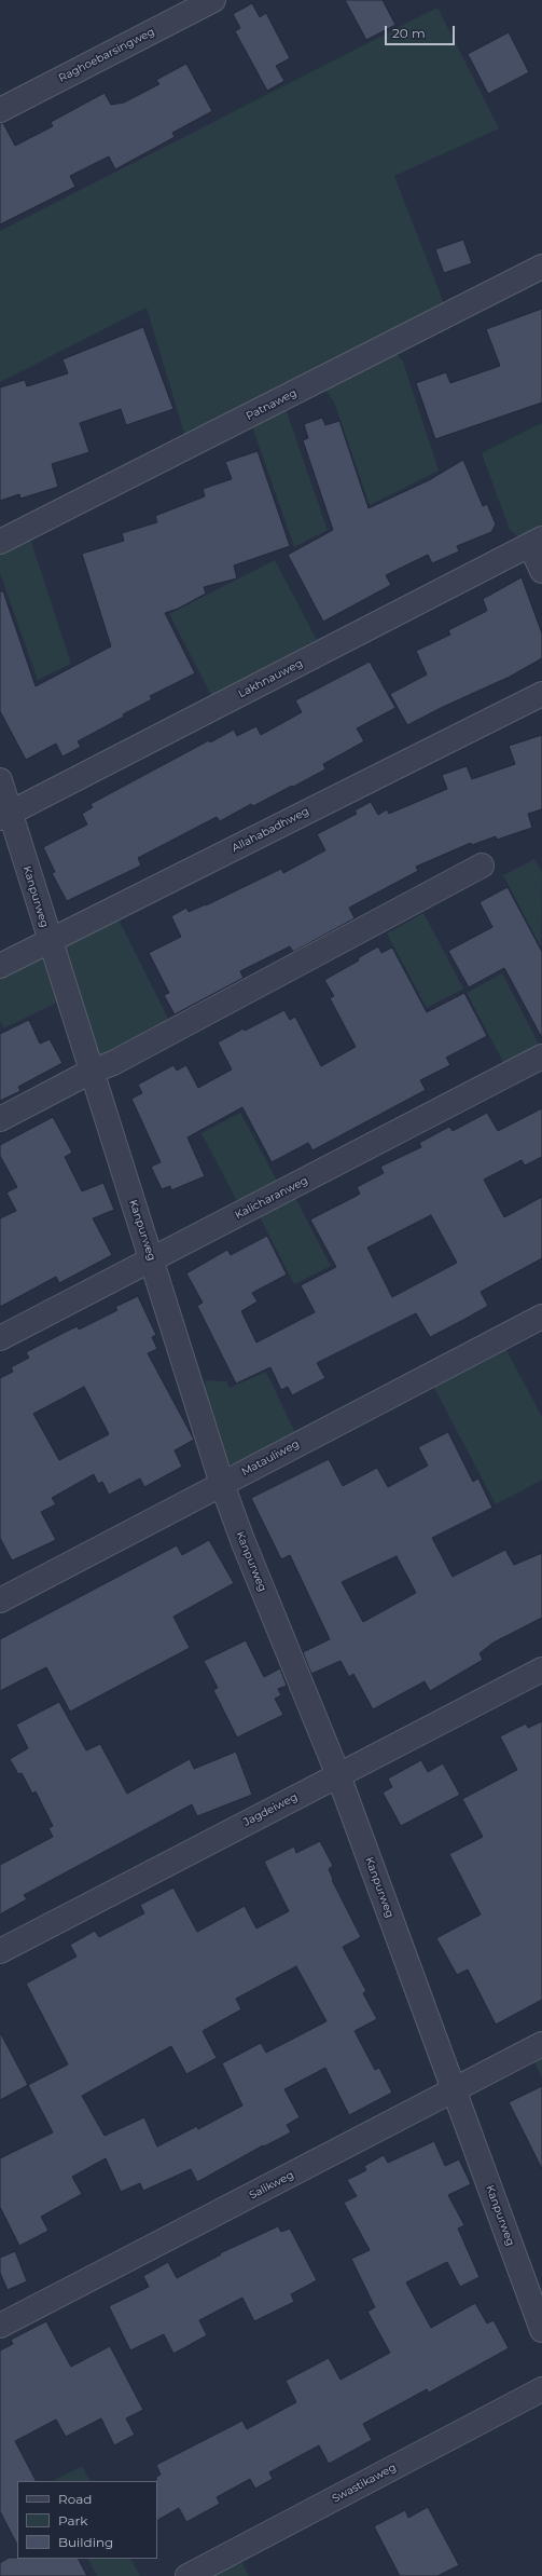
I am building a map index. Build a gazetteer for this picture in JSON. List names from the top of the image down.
{
  "streets": {
    "street": [
      "Raghoebarsingweg",
      "Patnaweg",
      "Lakhnauweg",
      "Allahabadhweg",
      "Kanpurweg",
      "Kalicharanweg",
      "Matauliweg",
      "Jagdeiweg",
      "Salikweg",
      "Swastikaweg"
    ]
  },
  "crossings": [
    ["Lakhnauweg", "Kanpurweg"],
    ["Allahabadhweg", "Kanpurweg"],
    ["Kanpurweg", "Kalicharanweg"],
    ["Kanpurweg", "Matauliweg"],
    ["Kanpurweg", "Jagdeiweg"],
    ["Kanpurweg", "Salikweg"]
  ],
  "legend": ["Road", "Park", "Building"],
  "scale_bar": "20 m"
}
